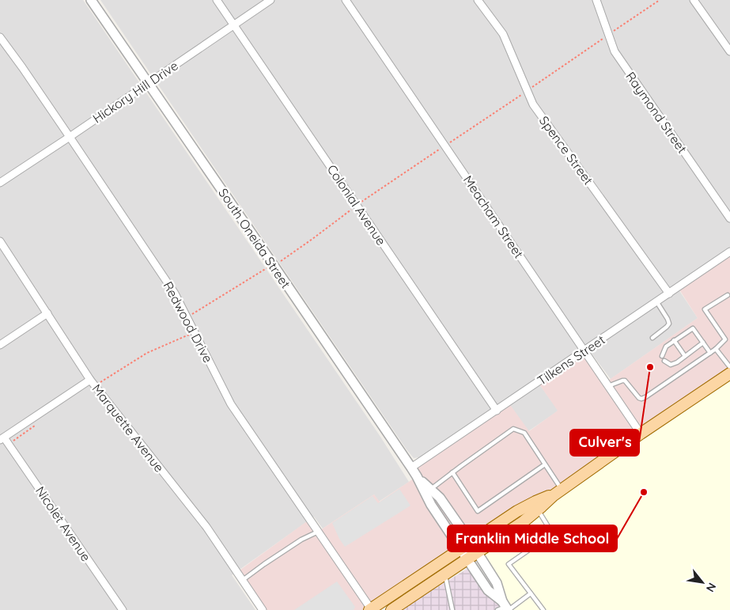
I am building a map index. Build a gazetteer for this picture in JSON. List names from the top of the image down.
{
  "streets": {
    "street": [
      "Hickory Hill Drive",
      "Raymond Street",
      "Spence Street",
      "Colonial Avenue",
      "Meacham Street",
      "South Oneida Street",
      "Redwood Drive",
      "Tilkens Street",
      "Marquette Avenue",
      "Nicolet Avenue"
    ]
  },
  "crossings": [
    ["Hickory Hill Drive", "Colonial Avenue"],
    ["Hickory Hill Drive", "South Oneida Street"],
    ["Hickory Hill Drive", "Redwood Drive"],
    ["Spence Street", "Tilkens Street"],
    ["Colonial Avenue", "Tilkens Street"],
    ["Meacham Street", "Tilkens Street"],
    ["South Oneida Street", "Tilkens Street"]
  ],
  "places": ["Culver's", "Franklin Middle School"],
  "north": "bottom right"
}
